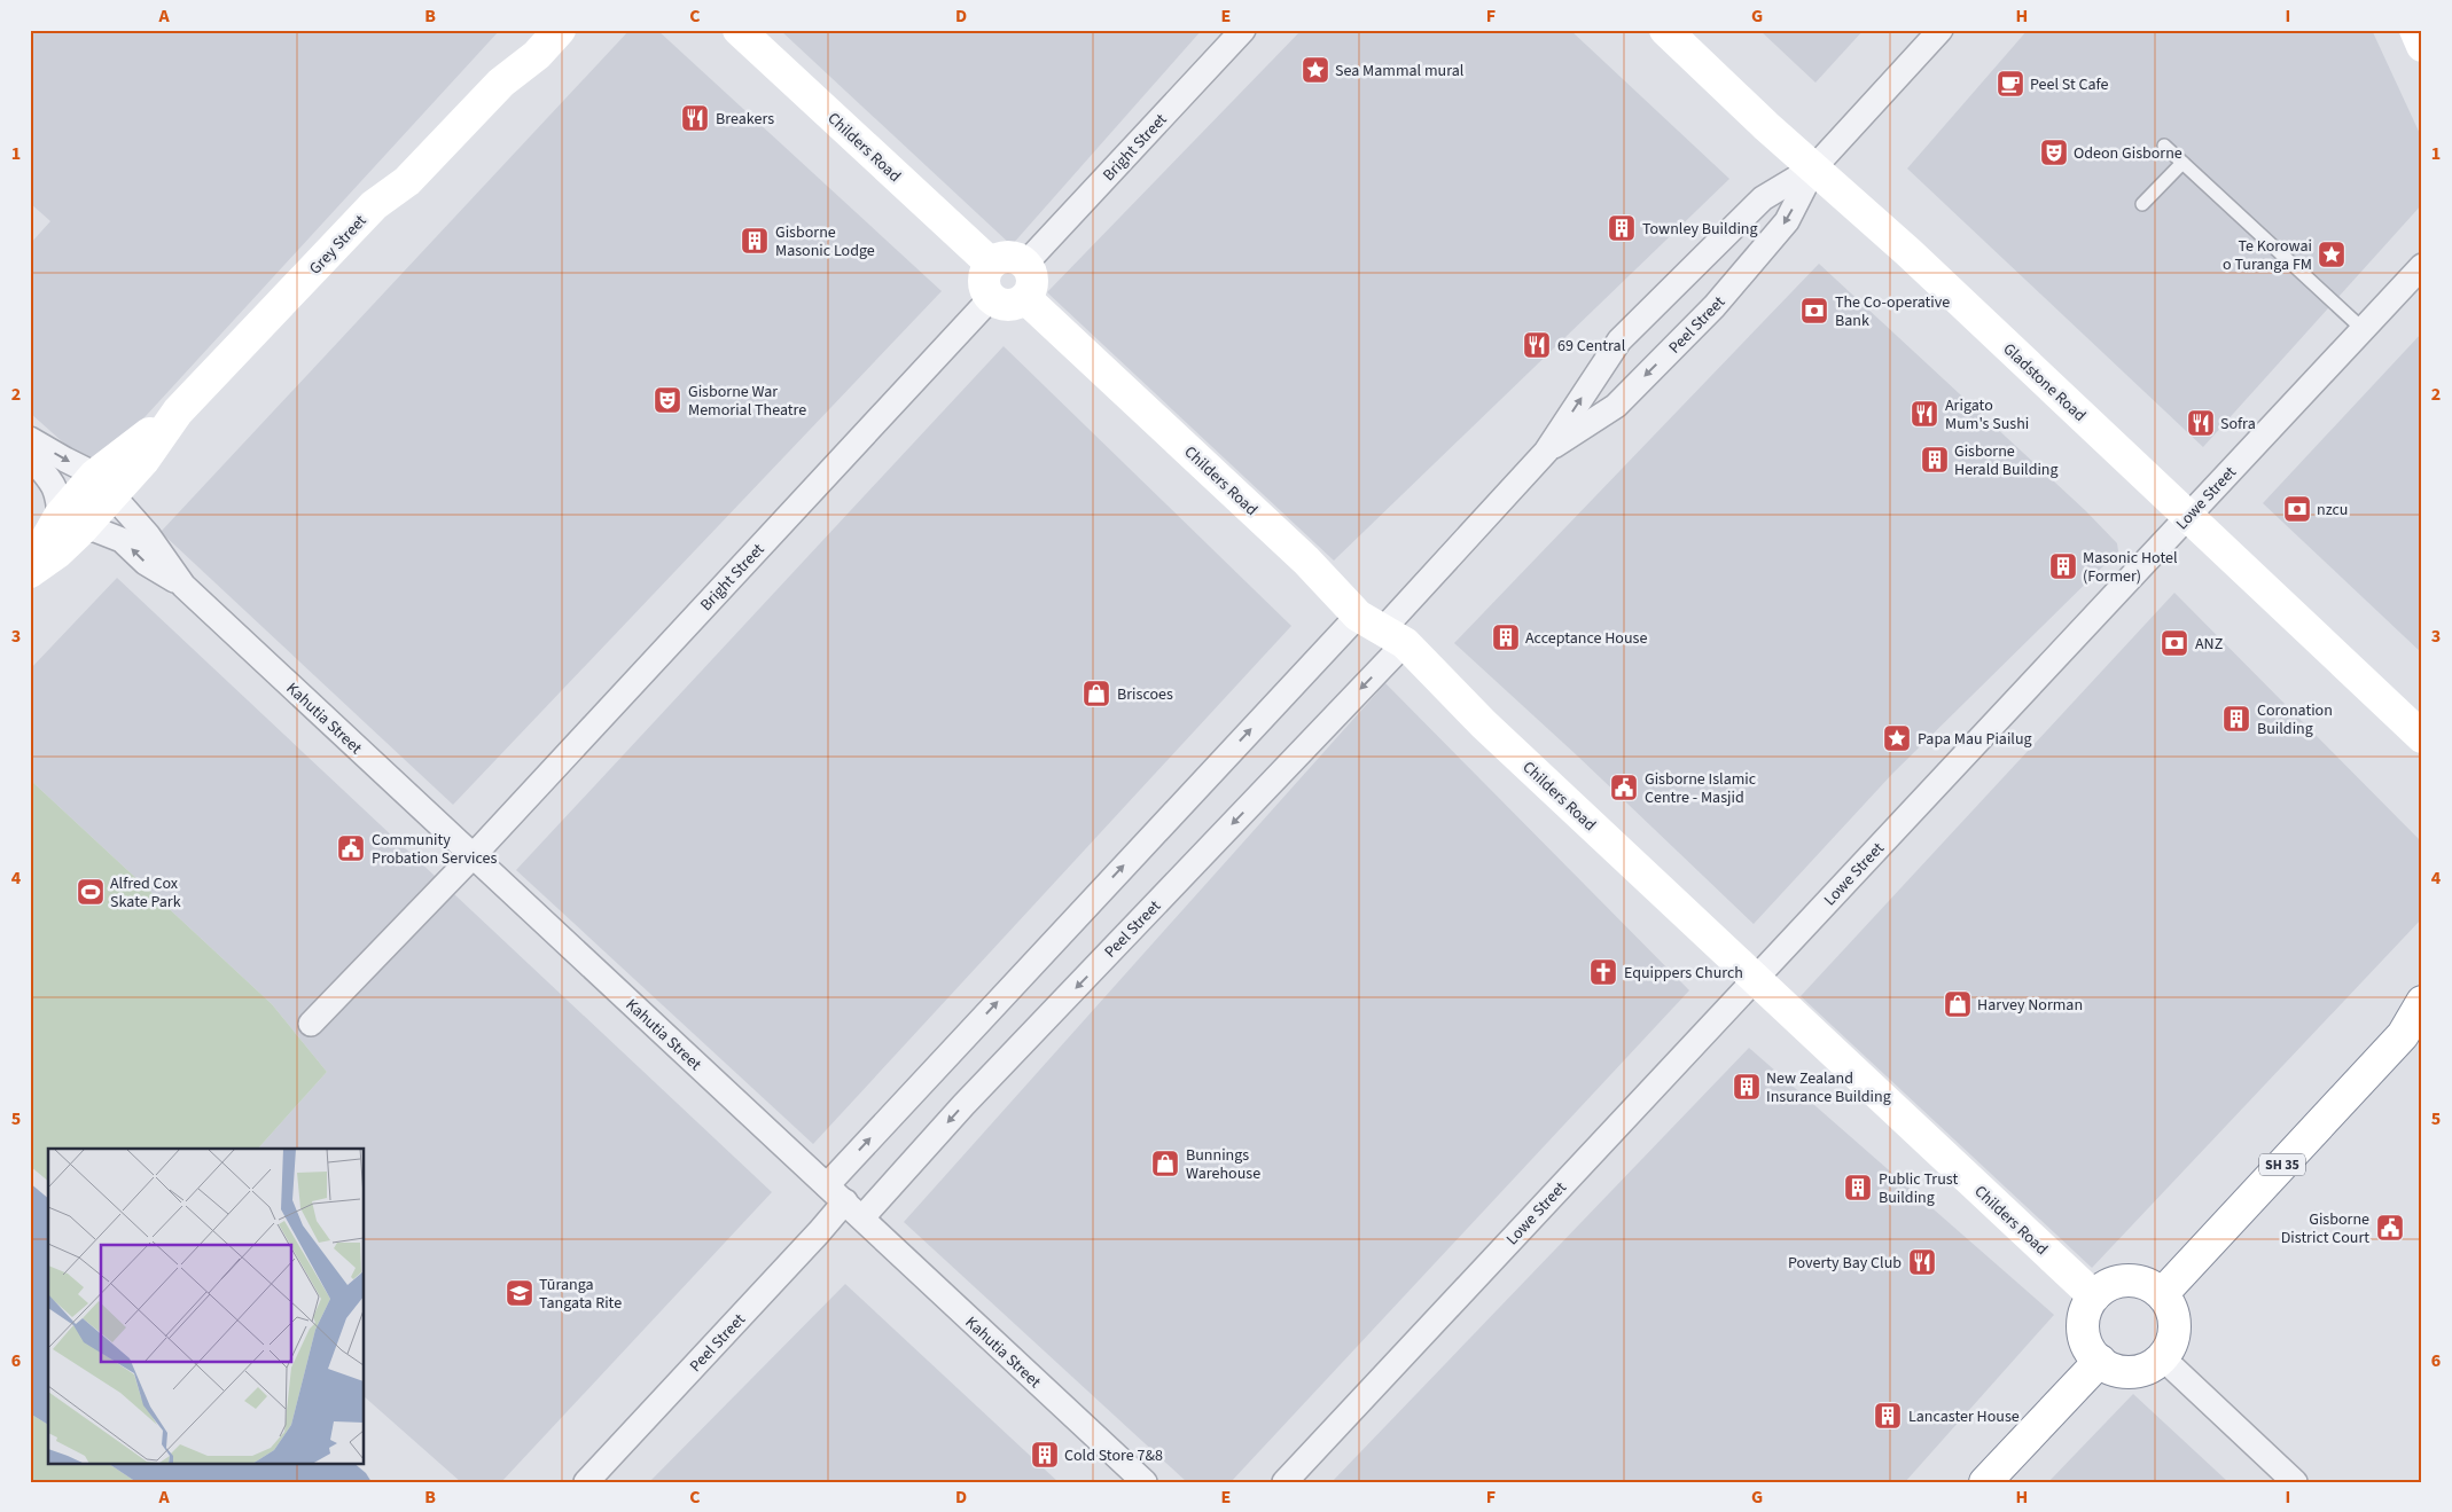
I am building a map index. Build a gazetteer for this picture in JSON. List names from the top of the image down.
{
  "streets": {
    "main road": [
      "Childers Road",
      "Grey Street",
      "Gladstone Road",
      "SH 35"
    ],
    "street": [
      "Bright Street",
      "Peel Street",
      "Lowe Street",
      "Kahutia Street"
    ]
  },
  "crossings": [
    ["Childers Road", "Bright Street"],
    ["Childers Road", "Peel Street"],
    ["Childers Road", "Lowe Street"],
    ["Childers Road", "SH 35"],
    ["Bright Street", "Kahutia Street"],
    ["Grey Street", "Kahutia Street"],
    ["Peel Street", "Gladstone Road"],
    ["Peel Street", "Kahutia Street"],
    ["Gladstone Road", "Lowe Street"]
  ],
  "places": {
    "place": ["Sea Mammal mural", "Te Korowai o Turanga FM", "Papa Mau Piailug"],
    "cafe": ["Peel St Cafe"],
    "restaurant": [
      "Breakers",
      "69 Central",
      "Arigato Mum's Sushi",
      "Sofra",
      "Poverty Bay Club"
    ],
    "theatre": ["Odeon Gisborne", "Gisborne War Memorial Theatre"],
    "building": [
      "Townley Building",
      "Gisborne Masonic Lodge",
      "Gisborne Herald Building",
      "Masonic Hotel (Former)",
      "Acceptance House",
      "Coronation Building",
      "New Zealand Insurance Building",
      "Public Trust Building",
      "Lancaster House",
      "Cold Store 7&8"
    ],
    "bank": ["The Co-operative Bank", "nzcu", "ANZ"],
    "shop": ["Briscoes", "Harvey Norman", "Bunnings Warehouse"],
    "public building": ["Gisborne Islamic Centre - Masjid", "Community Probation Services", "Gisborne District Court"],
    "sports": ["Alfred Cox Skate Park"],
    "church": ["Equippers Church"],
    "school or university": ["Tūranga Tangata Rite"]
  },
  "grid": {
    "columns": [
      "A",
      "B",
      "C",
      "D",
      "E",
      "F",
      "G",
      "H",
      "I"
    ],
    "rows": [
      "1",
      "2",
      "3",
      "4",
      "5",
      "6"
    ]
  }
}
